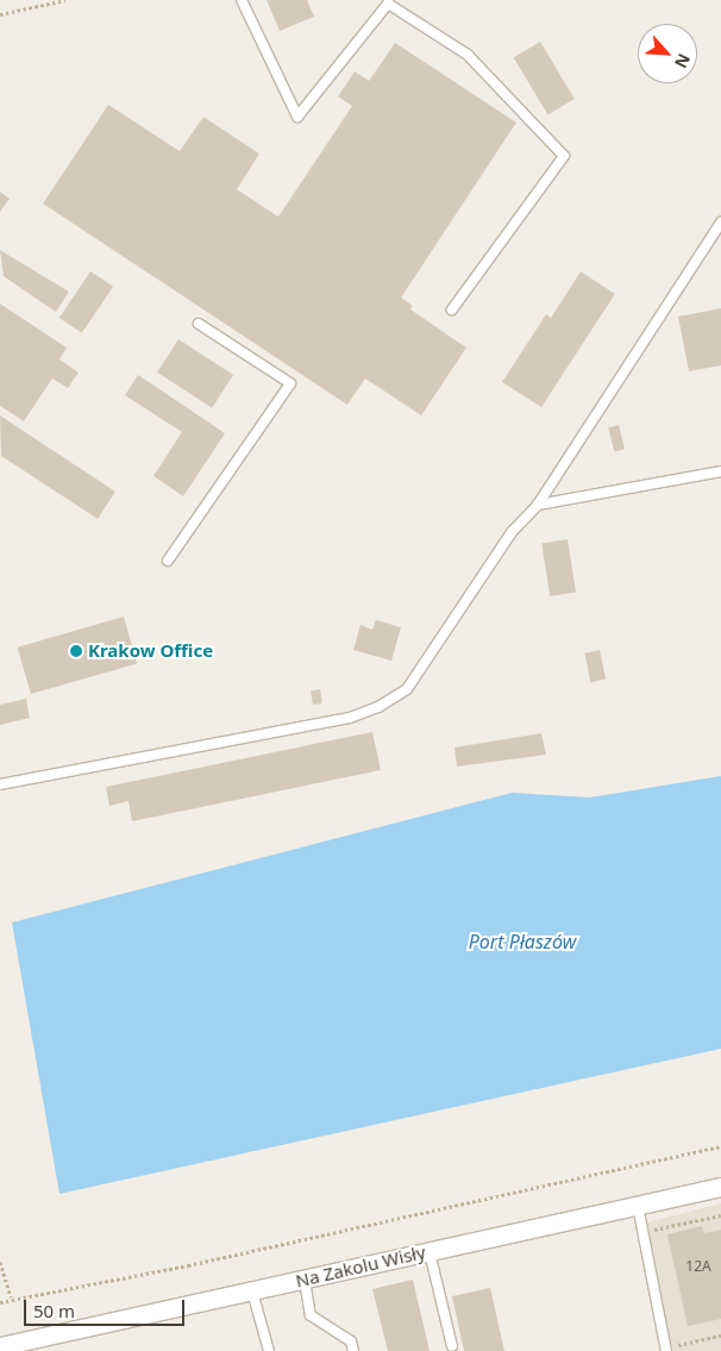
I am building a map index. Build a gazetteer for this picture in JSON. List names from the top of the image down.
{
  "streets": {
    "street": ["Na Zakolu Wisły"]
  },
  "water": ["Port Płaszów"],
  "places": ["Krakow Office"],
  "house_numbers": ["12A"],
  "scale_bar": "50 m",
  "north": "bottom right"
}
